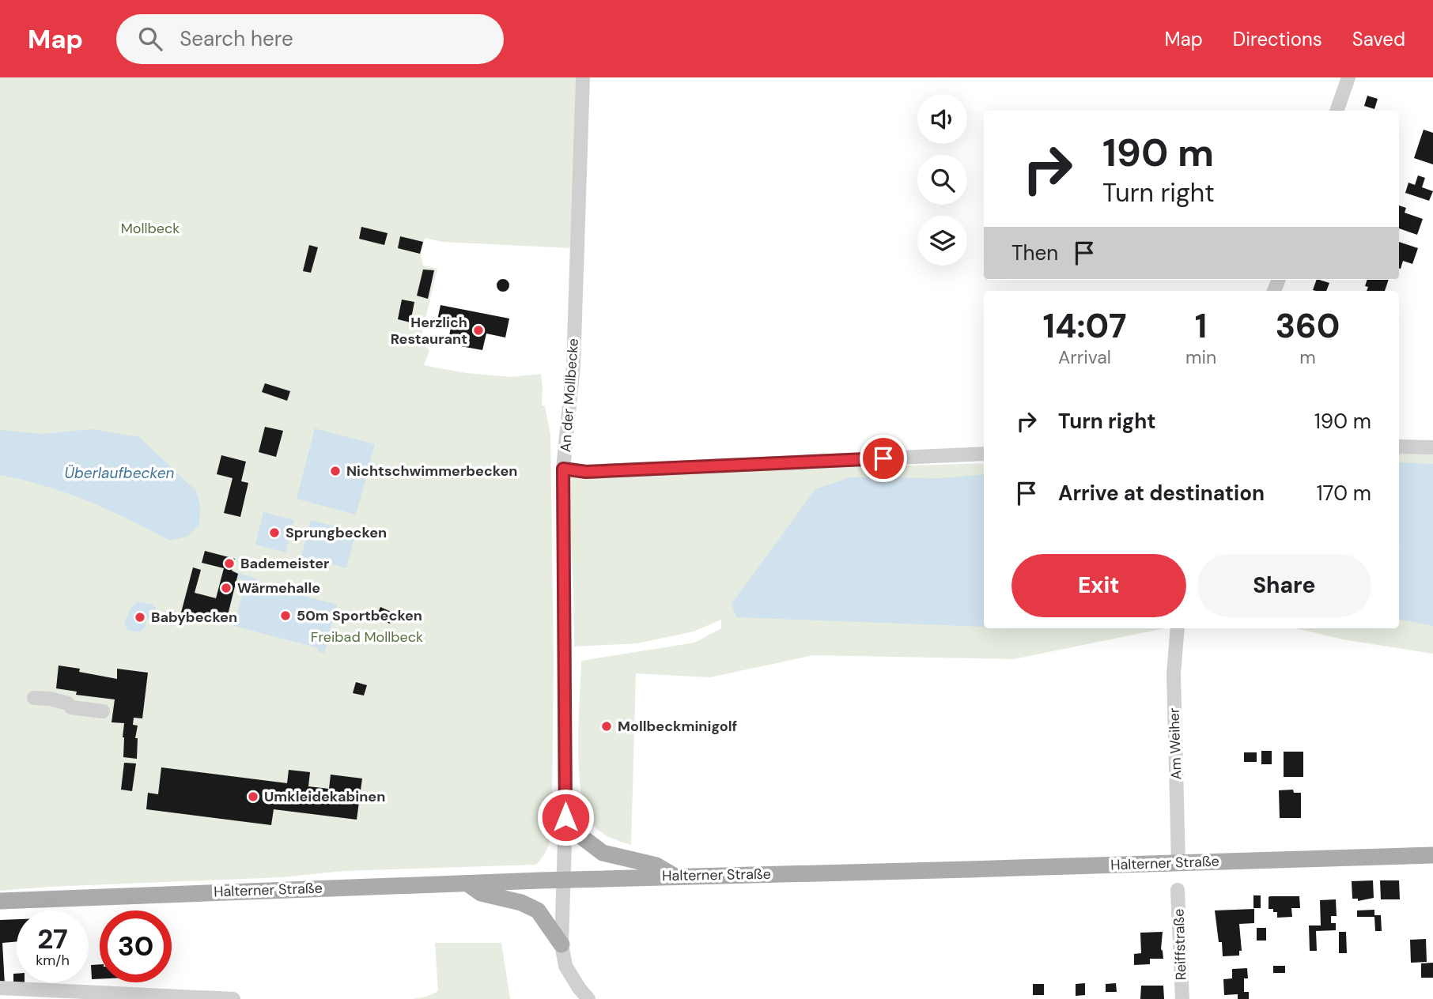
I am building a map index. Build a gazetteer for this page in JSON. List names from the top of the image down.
{
  "streets": {
    "main road": ["Halterner Straße"],
    "street": ["An der Mollbecke", "Am Weiher", "Reiffstraße"]
  },
  "crossings": [
    ["An der Mollbecke", "Halterner Straße"],
    ["Am Weiher", "Halterner Straße"]
  ],
  "water": ["Überlaufbecken"],
  "parks": ["Mollbeck", "Freibad Mollbeck"],
  "places": [
    "Herzlich Restaurant",
    "Nichtschwimmerbecken",
    "Sprungbecken",
    "Bademeister",
    "Wärmehalle",
    "50m Sportbecken",
    "Babybecken",
    "Mollbeckminigolf",
    "Umkleidekabinen"
  ],
  "page": {
    "header": "Map",
    "search": "Search here",
    "nav": ["Map", "Directions", "Saved"],
    "turn": ["190 m", "Turn right"],
    "then": "Then",
    "eta": [
      "14:07",
      "Arrival",
      "1",
      "min",
      "360",
      "m"
    ],
    "list": [
      {
        "name": "Turn right",
        "value": "190 m"
      },
      {
        "name": "Arrive at destination",
        "value": "170 m"
      }
    ],
    "buttons": ["Exit", "Share"],
    "speed": "27 km/h",
    "limit": "30"
  }
}
